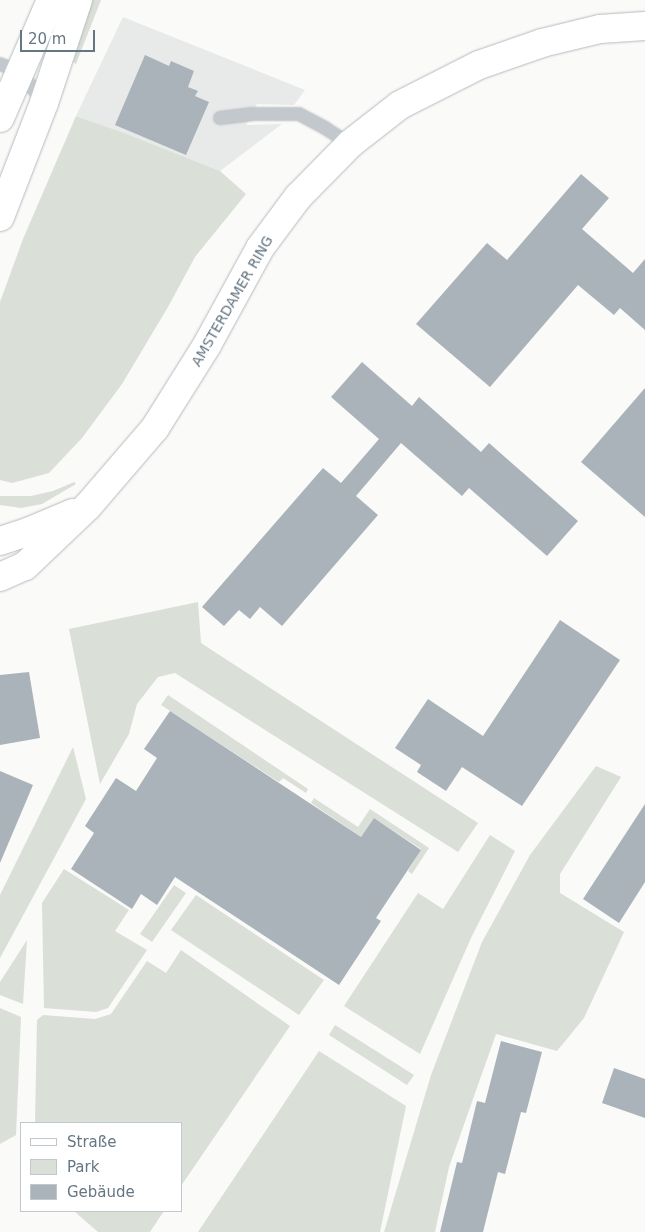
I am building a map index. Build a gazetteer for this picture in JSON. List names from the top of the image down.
{
  "streets": {
    "main road": ["AMSTERDAMER RING"]
  },
  "legend": ["Straße", "Park", "Gebäude"],
  "scale_bar": "20 m"
}
